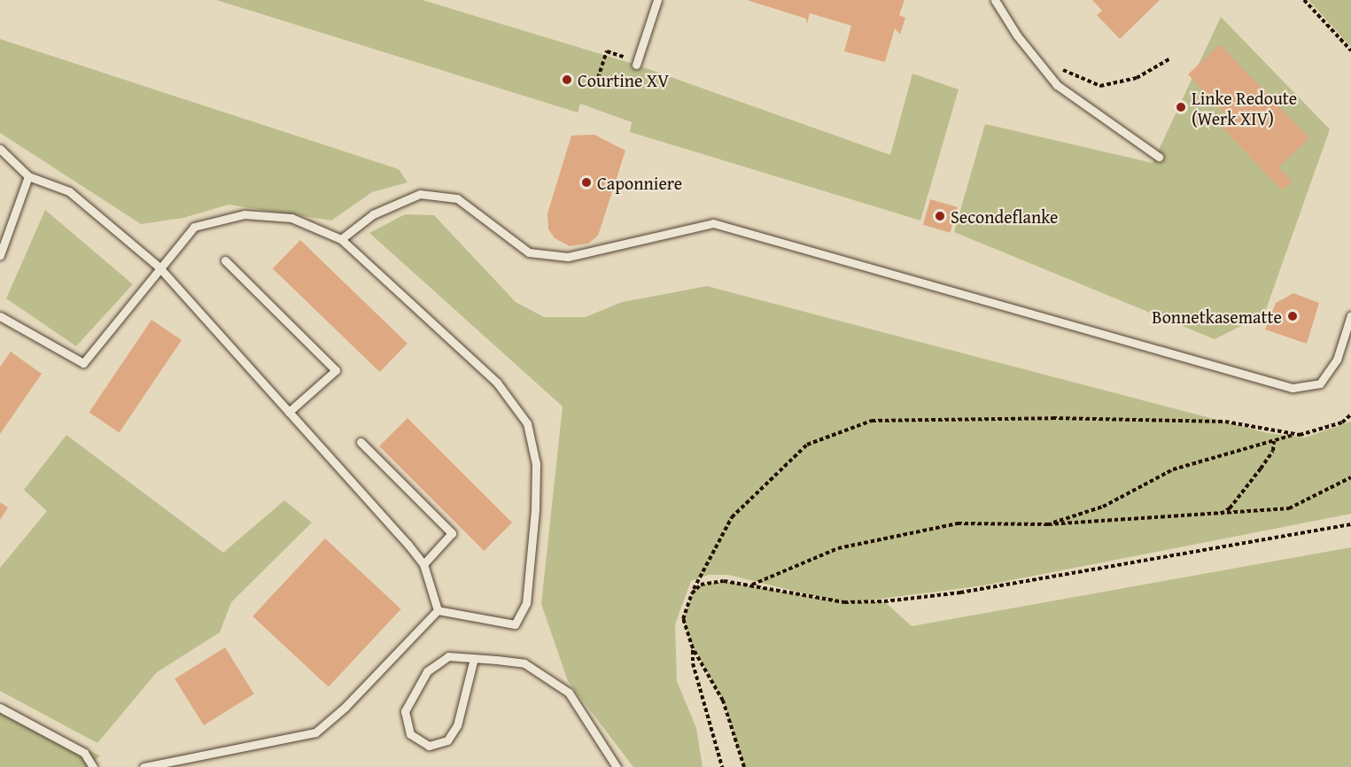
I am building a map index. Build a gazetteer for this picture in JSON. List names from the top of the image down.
{
  "places": [
    "Courtine XV",
    "Linke Redoute (Werk XIV)",
    "Caponniere",
    "Secondeflanke",
    "Bonnetkasematte"
  ]
}
